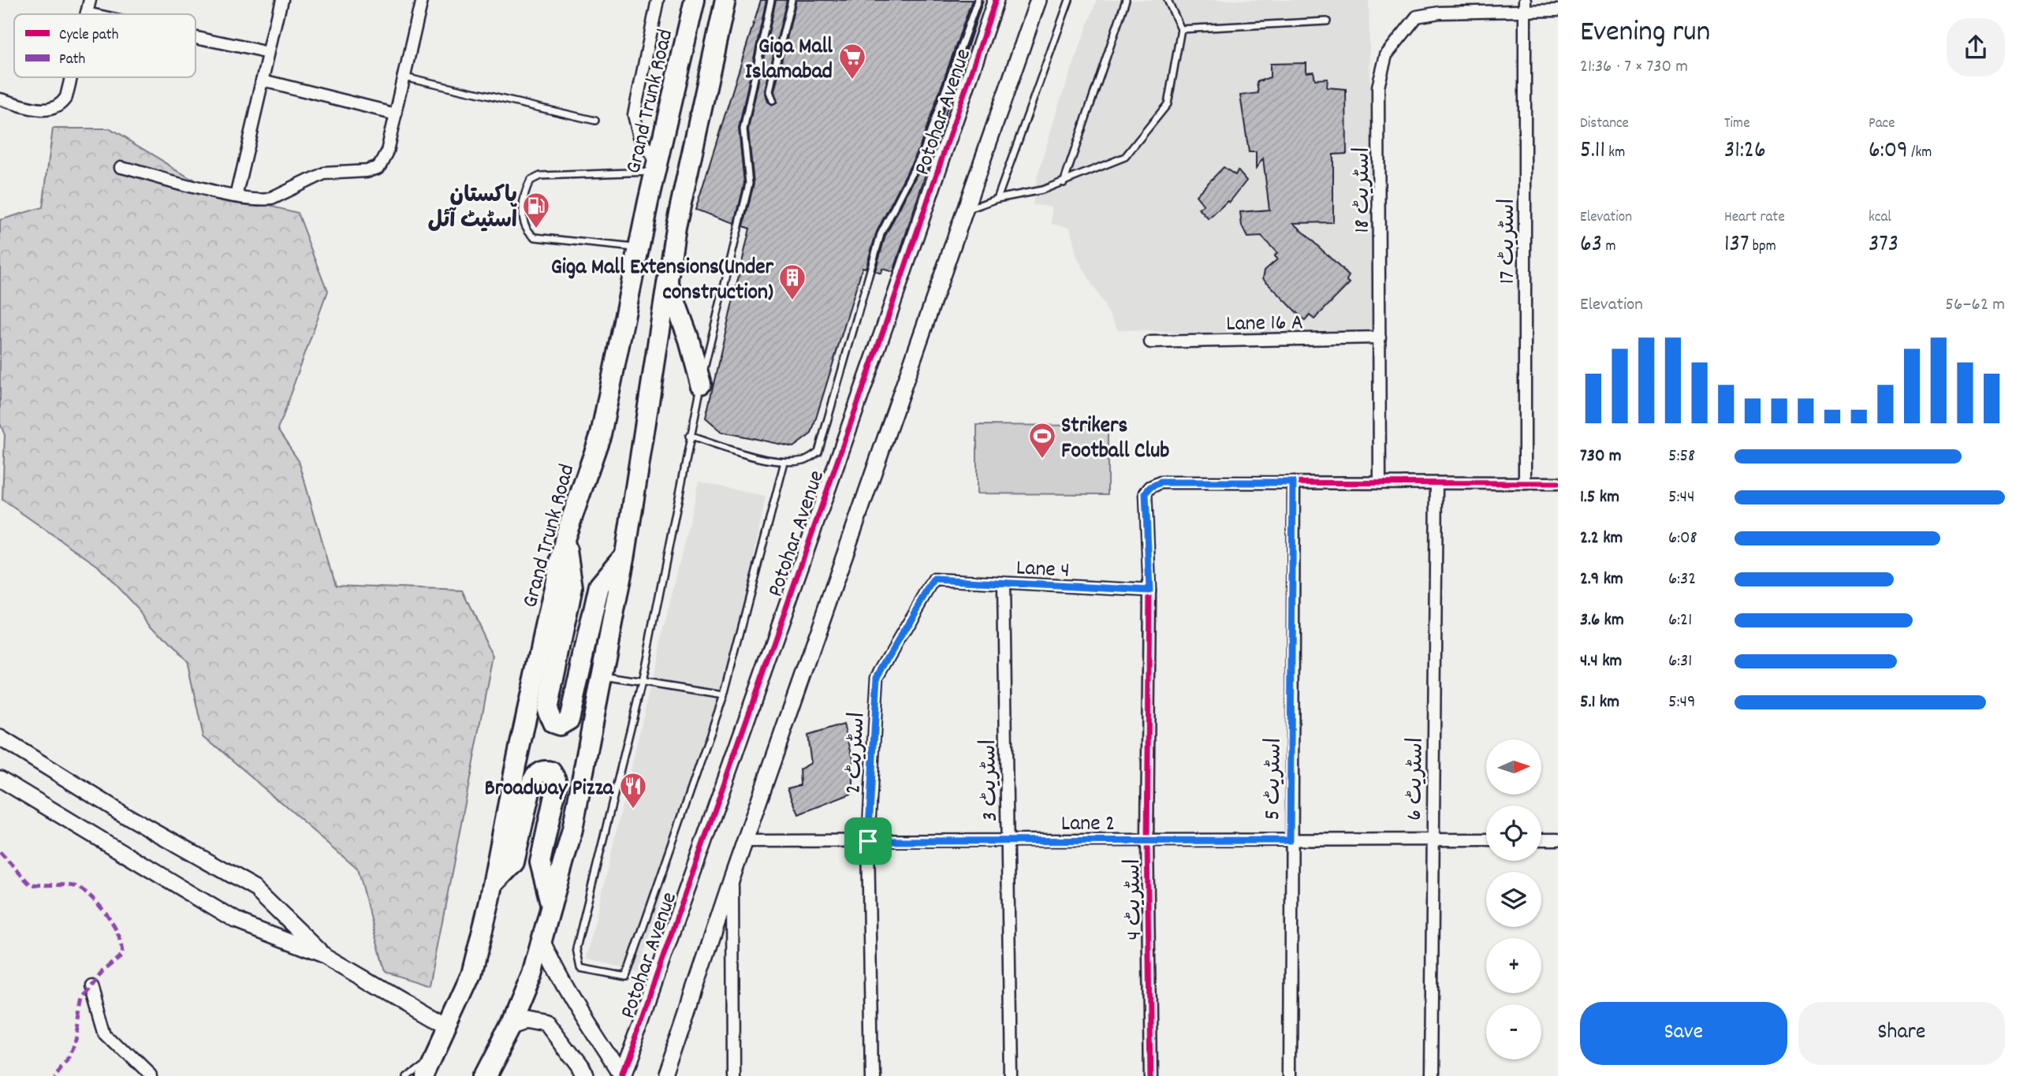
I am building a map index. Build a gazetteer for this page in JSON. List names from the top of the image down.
{
  "streets": {
    "highway": ["Grand Trunk Road"],
    "street": [
      "Potohar Avenue",
      "اسٹریٹ 18",
      "اسٹریٹ 17",
      "Lane 16 A",
      "Lane 4",
      "اسٹریٹ 2",
      "اسٹریٹ 5",
      "اسٹریٹ 6",
      "اسٹریٹ 3",
      "Lane 2",
      "اسٹریٹ 4"
    ]
  },
  "crossings": [
    ["اسٹریٹ 18", "اسٹریٹ 17"],
    ["اسٹریٹ 18", "Lane 16 A"],
    ["اسٹریٹ 18", "اسٹریٹ 4"],
    ["اسٹریٹ 17", "اسٹریٹ 4"],
    ["Lane 4", "اسٹریٹ 2"],
    ["Lane 4", "اسٹریٹ 3"],
    ["Lane 4", "اسٹریٹ 4"],
    ["اسٹریٹ 2", "Lane 2"],
    ["اسٹریٹ 5", "Lane 2"],
    ["اسٹریٹ 5", "اسٹریٹ 4"],
    ["اسٹریٹ 6", "Lane 2"],
    ["اسٹریٹ 6", "اسٹریٹ 4"],
    ["اسٹریٹ 3", "Lane 2"],
    ["Lane 2", "اسٹریٹ 4"]
  ],
  "places": {
    "supermarket": ["Giga Mall Islamabad"],
    "fuel station": ["پاکستان اسٹیٹ آئل"],
    "building": ["Giga Mall Extensions(Under construction)"],
    "sports": ["Strikers Football Club"],
    "restaurant": ["Broadway Pizza"]
  },
  "legend": ["Cycle path", "Path"],
  "north": "right",
  "page": {
    "heading": ["Evening run", "21:36 · 7 × 730 m"],
    "stats": [
      ["Distance", "5.11 km"],
      ["Time", "31:26"],
      ["Pace", "6:09 /km"],
      ["Elevation", "63 m"],
      ["Heart rate", "137 bpm"],
      ["kcal", "373"]
    ],
    "chart": ["Elevation", "56–62 m"],
    "list": [
      {
        "name": "730 m",
        "note": "5:58"
      },
      {
        "name": "1.5 km",
        "note": "5:44"
      },
      {
        "name": "2.2 km",
        "note": "6:08"
      },
      {
        "name": "2.9 km",
        "note": "6:32"
      },
      {
        "name": "3.6 km",
        "note": "6:21"
      },
      {
        "name": "4.4 km",
        "note": "6:31"
      },
      {
        "name": "5.1 km",
        "note": "5:49"
      }
    ],
    "map_buttons": ["+", "−"],
    "buttons": ["Save", "Share"]
  }
}
